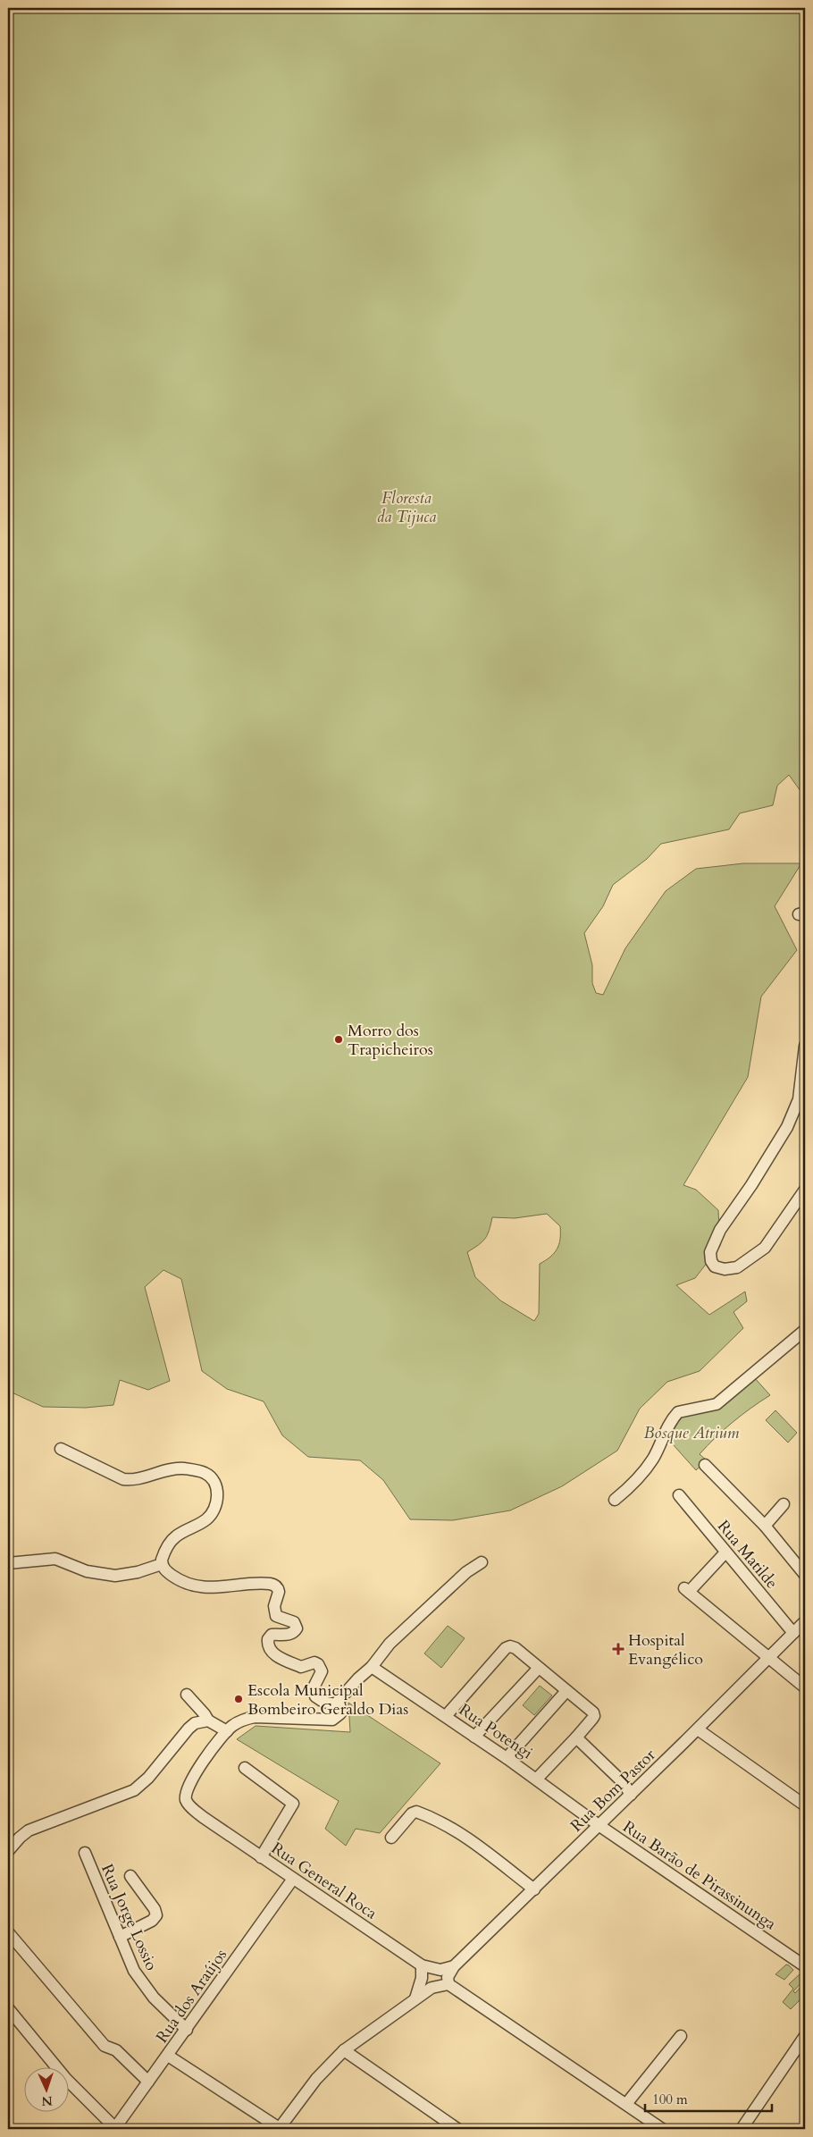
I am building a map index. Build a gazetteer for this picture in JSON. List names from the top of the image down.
{
  "streets": {
    "street": [
      "Rua Matilde",
      "Rua Potengi",
      "Rua Bom Pastor",
      "Rua Barão de Pirassinunga",
      "Rua General Roca",
      "Rua Jorge Lossio",
      "Rua dos Araújos"
    ]
  },
  "crossings": [
    ["Rua Matilde", "Rua Bom Pastor"],
    ["Rua Potengi", "Rua Bom Pastor"],
    ["Rua Potengi", "Rua Barão de Pirassinunga"],
    ["Rua Bom Pastor", "Rua Barão de Pirassinunga"],
    ["Rua Bom Pastor", "Rua General Roca"],
    ["Rua General Roca", "Rua dos Araújos"],
    ["Rua Jorge Lossio", "Rua dos Araújos"]
  ],
  "parks": ["Floresta da Tijuca", "Bosque Atrium"],
  "places": {
    "other": ["Morro dos Trapicheiros", "Escola Municipal Bombeiro Geraldo Dias"],
    "health": ["Hospital Evangélico"]
  },
  "scale_bar": "100 m",
  "north": "bottom"
}
